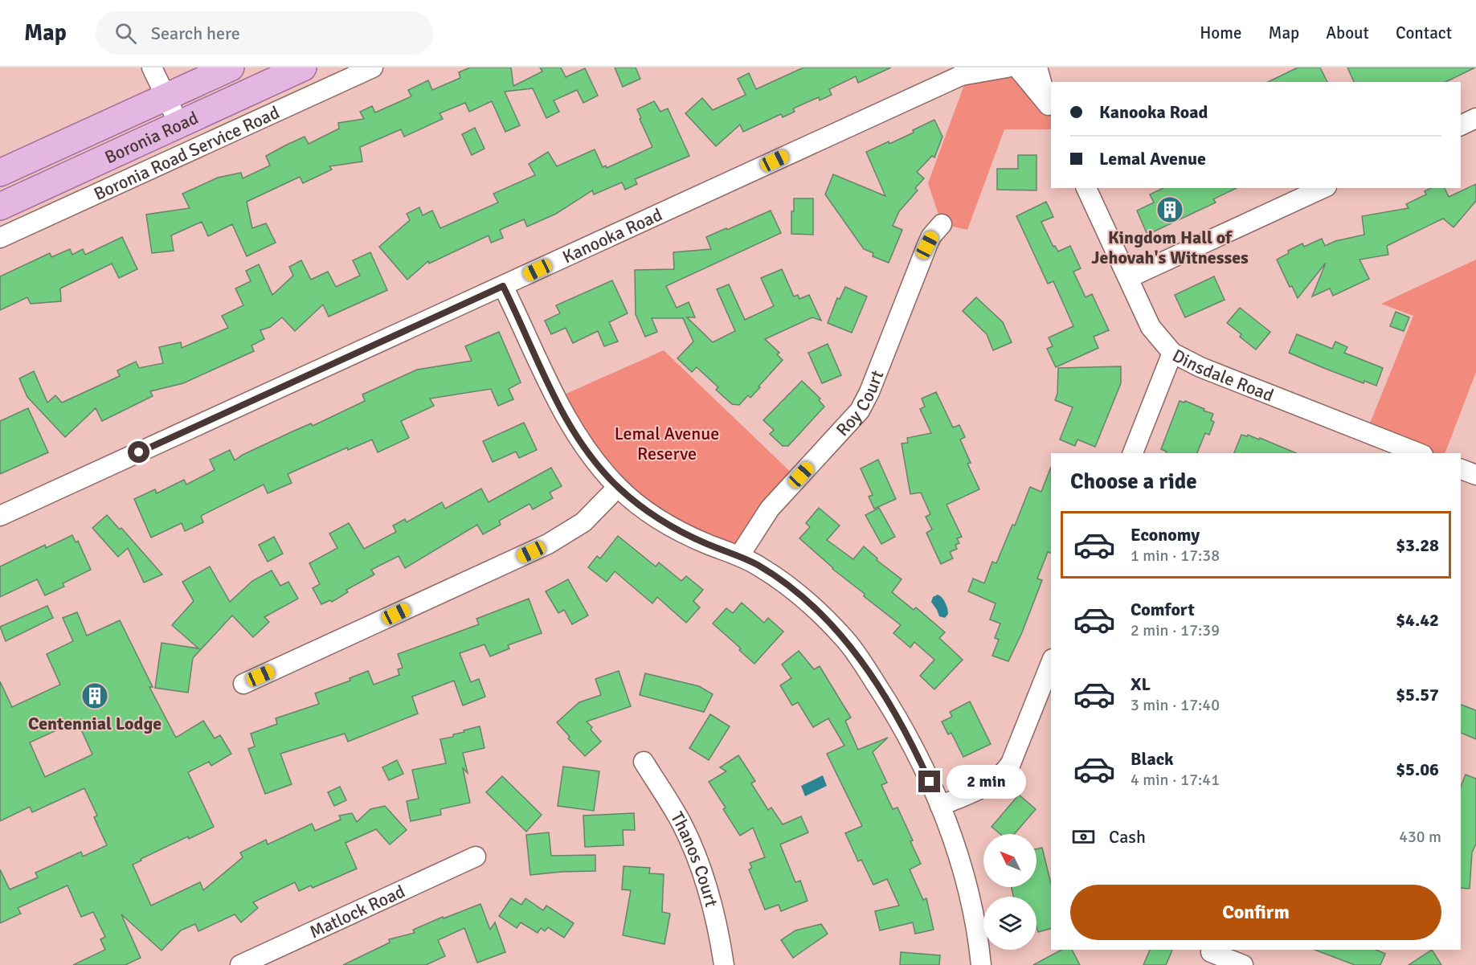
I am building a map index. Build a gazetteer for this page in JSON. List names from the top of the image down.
{
  "streets": {
    "main road": ["Boronia Road"],
    "street": [
      "Boronia Road Service Road",
      "Kanooka Road",
      "Dinsdale Road",
      "Roy Court",
      "Thanos Court",
      "Matlock Road"
    ]
  },
  "parks": ["Lemal Avenue Reserve"],
  "places": {
    "building": ["Kingdom Hall of Jehovah's Witnesses", "Centennial Lodge"]
  },
  "north": "top left",
  "page": {
    "header": "Map",
    "search": "Search here",
    "nav": [
      "Home",
      "Map",
      "About",
      "Contact"
    ],
    "banner": ["Kanooka Road", "Lemal Avenue"],
    "heading": "Choose a ride",
    "list": [
      {
        "name": "Economy",
        "note": "1 min · 17:38",
        "value": "$3.28"
      },
      {
        "name": "Comfort",
        "note": "2 min · 17:39",
        "value": "$4.42"
      },
      {
        "name": "XL",
        "note": "3 min · 17:40",
        "value": "$5.57"
      },
      {
        "name": "Black",
        "note": "4 min · 17:41",
        "value": "$5.06"
      }
    ],
    "bubble": "2 min",
    "pay": ["Cash", "430 m"],
    "buttons": "Confirm"
  }
}
